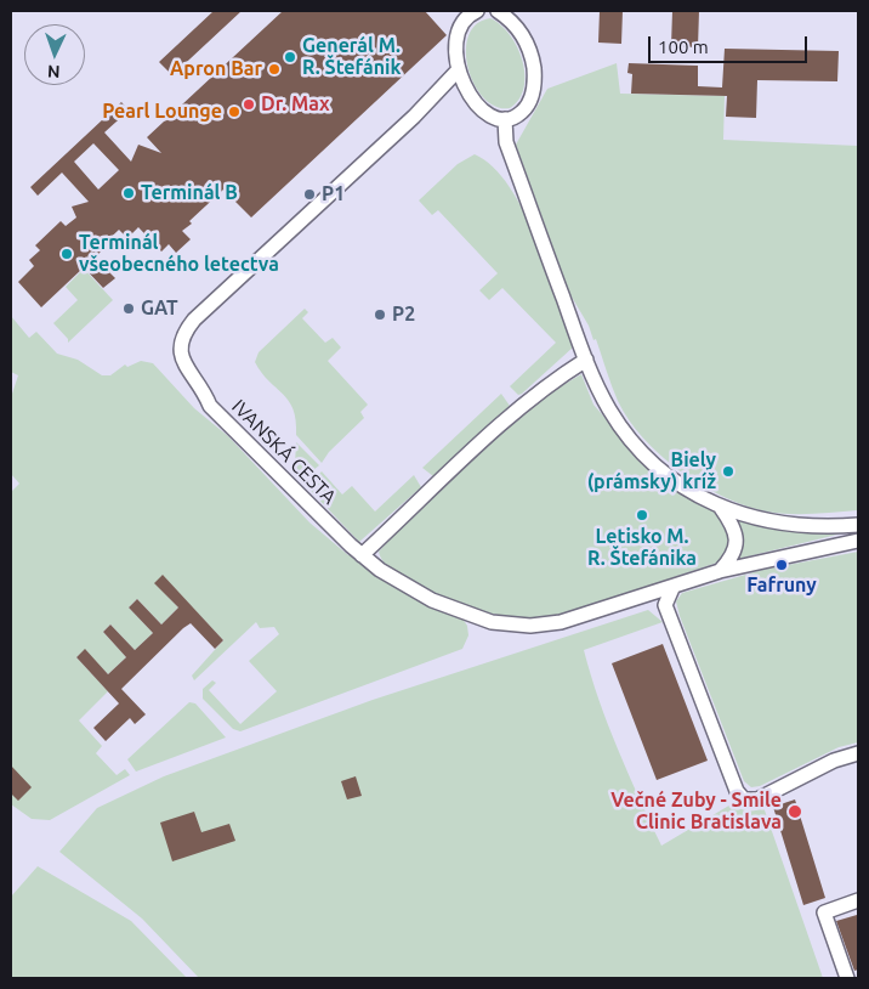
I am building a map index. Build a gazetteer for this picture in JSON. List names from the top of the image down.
{
  "streets": {
    "street": ["IVANSKÁ CESTA"]
  },
  "places": [
    "Generál M. R. Štefánik",
    "Apron Bar",
    "Dr. Max",
    "Pearl Lounge",
    "Terminál B",
    "P1",
    "Terminál všeobecného letectva",
    "GAT",
    "P2",
    "Biely (prámsky) kríž",
    "Letisko M. R. Štefánika",
    "Fafruny",
    "Večné Zuby - Smile Clinic Bratislava"
  ],
  "scale_bar": "100 m",
  "north": "bottom"
}
